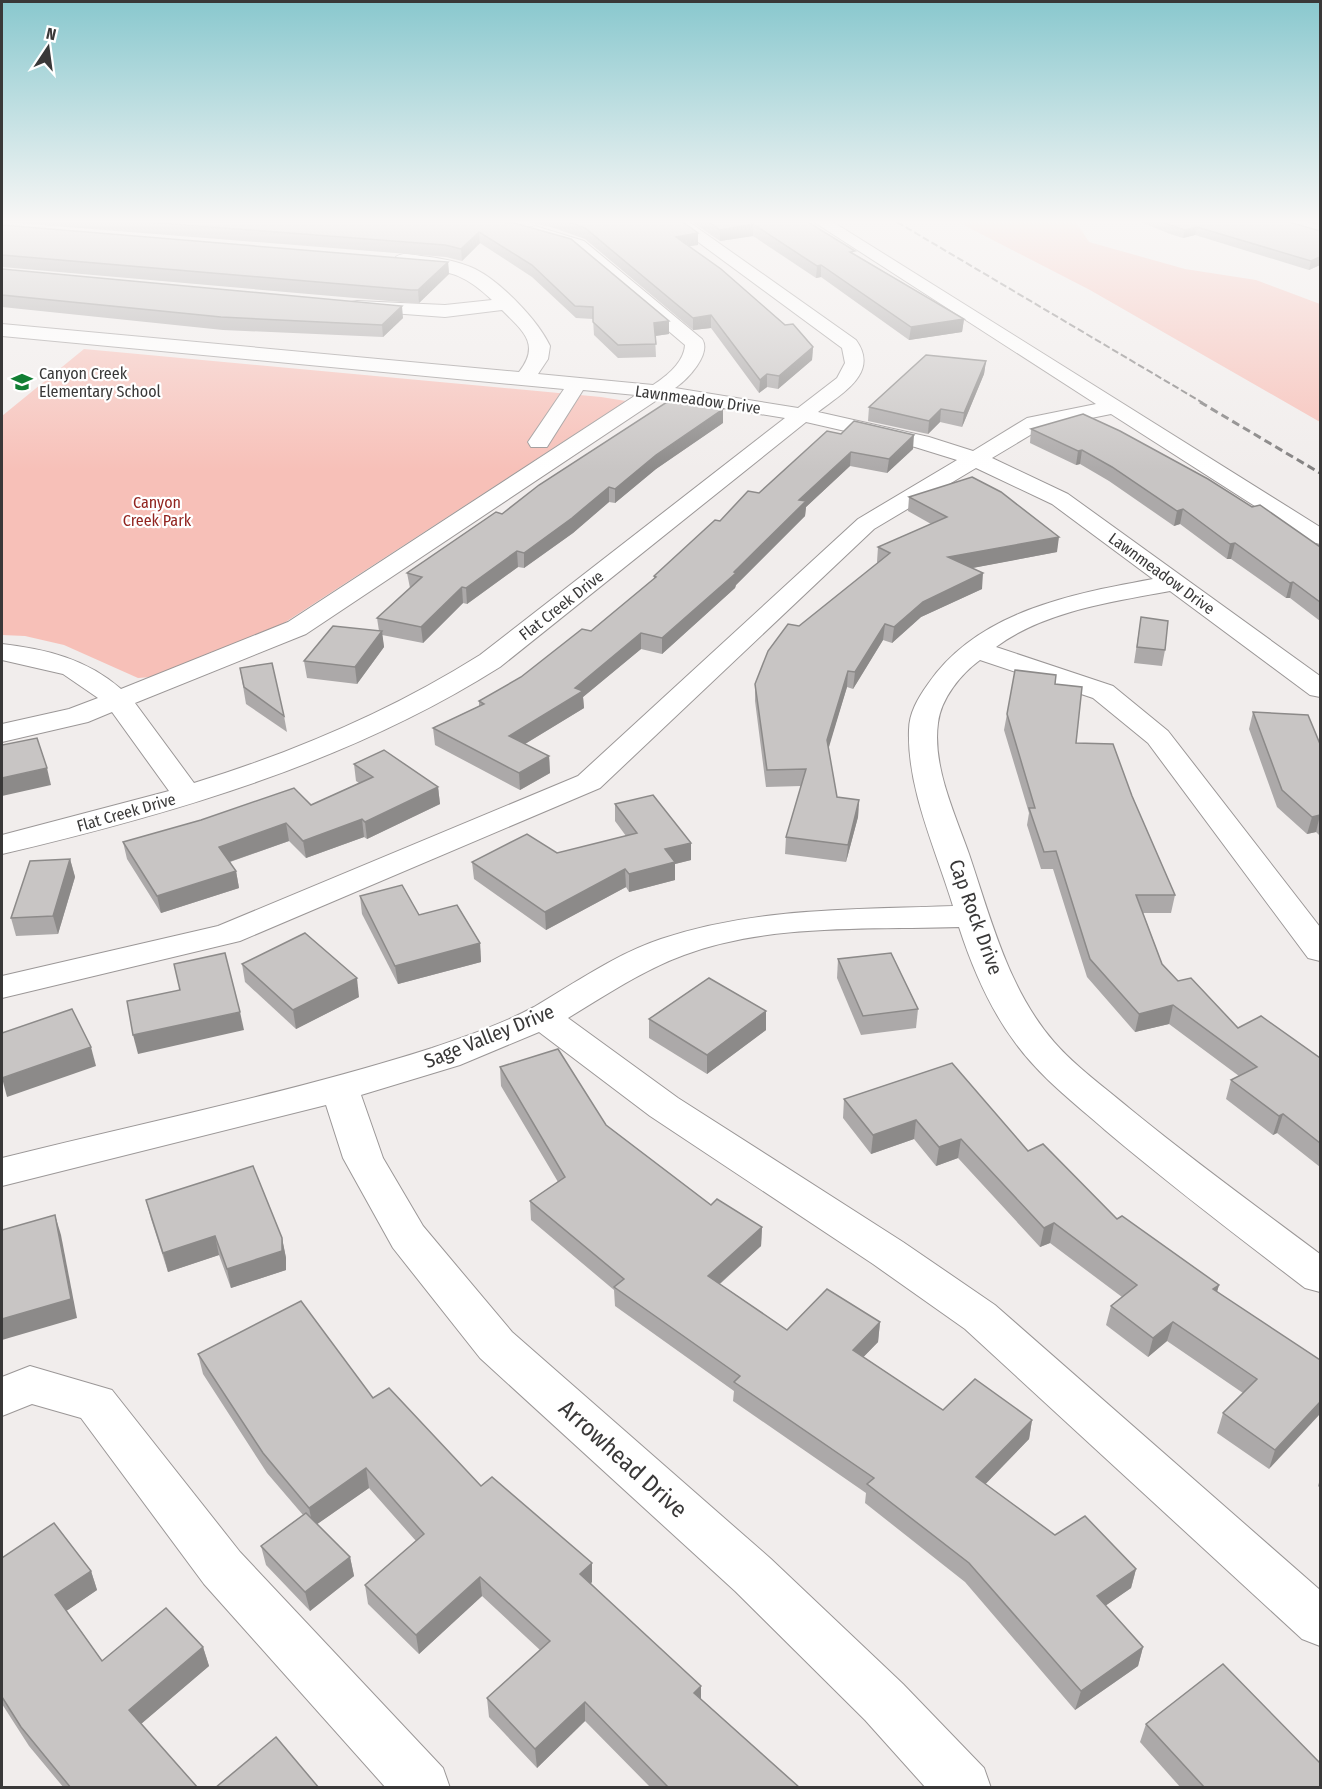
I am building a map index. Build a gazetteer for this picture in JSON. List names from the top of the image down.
{
  "streets": {
    "street": [
      "Lawnmeadow Drive",
      "Flat Creek Drive",
      "Cap Rock Drive",
      "Sage Valley Drive",
      "Arrowhead Drive"
    ]
  },
  "crossings": [
    ["Lawnmeadow Drive", "Flat Creek Drive"],
    ["Lawnmeadow Drive", "Cap Rock Drive"],
    ["Cap Rock Drive", "Sage Valley Drive"],
    ["Sage Valley Drive", "Arrowhead Drive"]
  ],
  "parks": ["Canyon Creek Park"],
  "places": {
    "school or university": ["Canyon Creek Elementary School"]
  },
  "north": "top"
}
